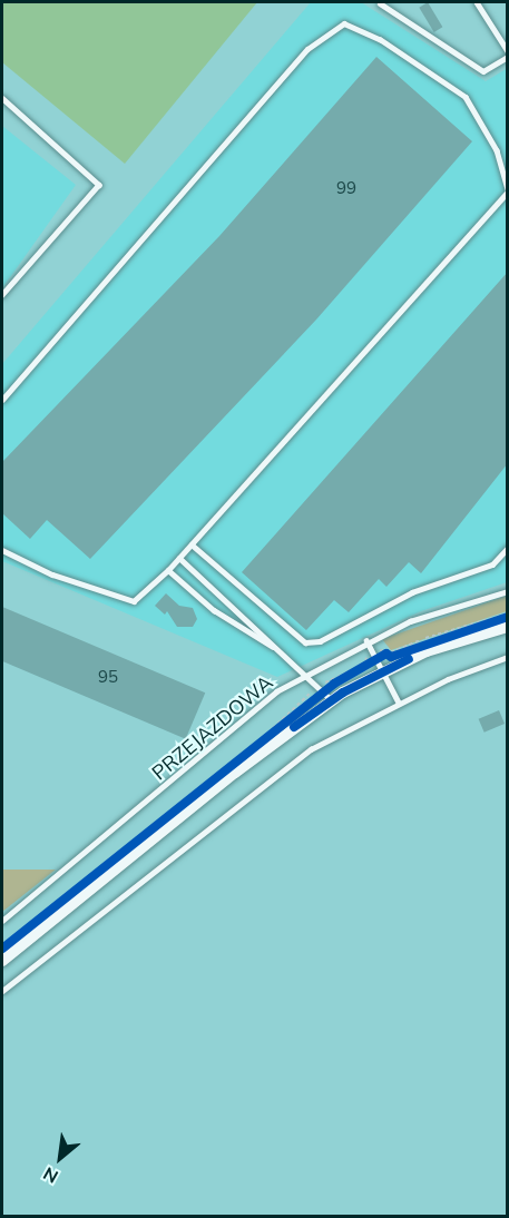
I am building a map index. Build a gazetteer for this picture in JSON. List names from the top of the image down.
{
  "streets": {
    "lane": ["PRZEJAZDOWA"]
  },
  "house_numbers": ["99", "95"],
  "north": "bottom left"
}
